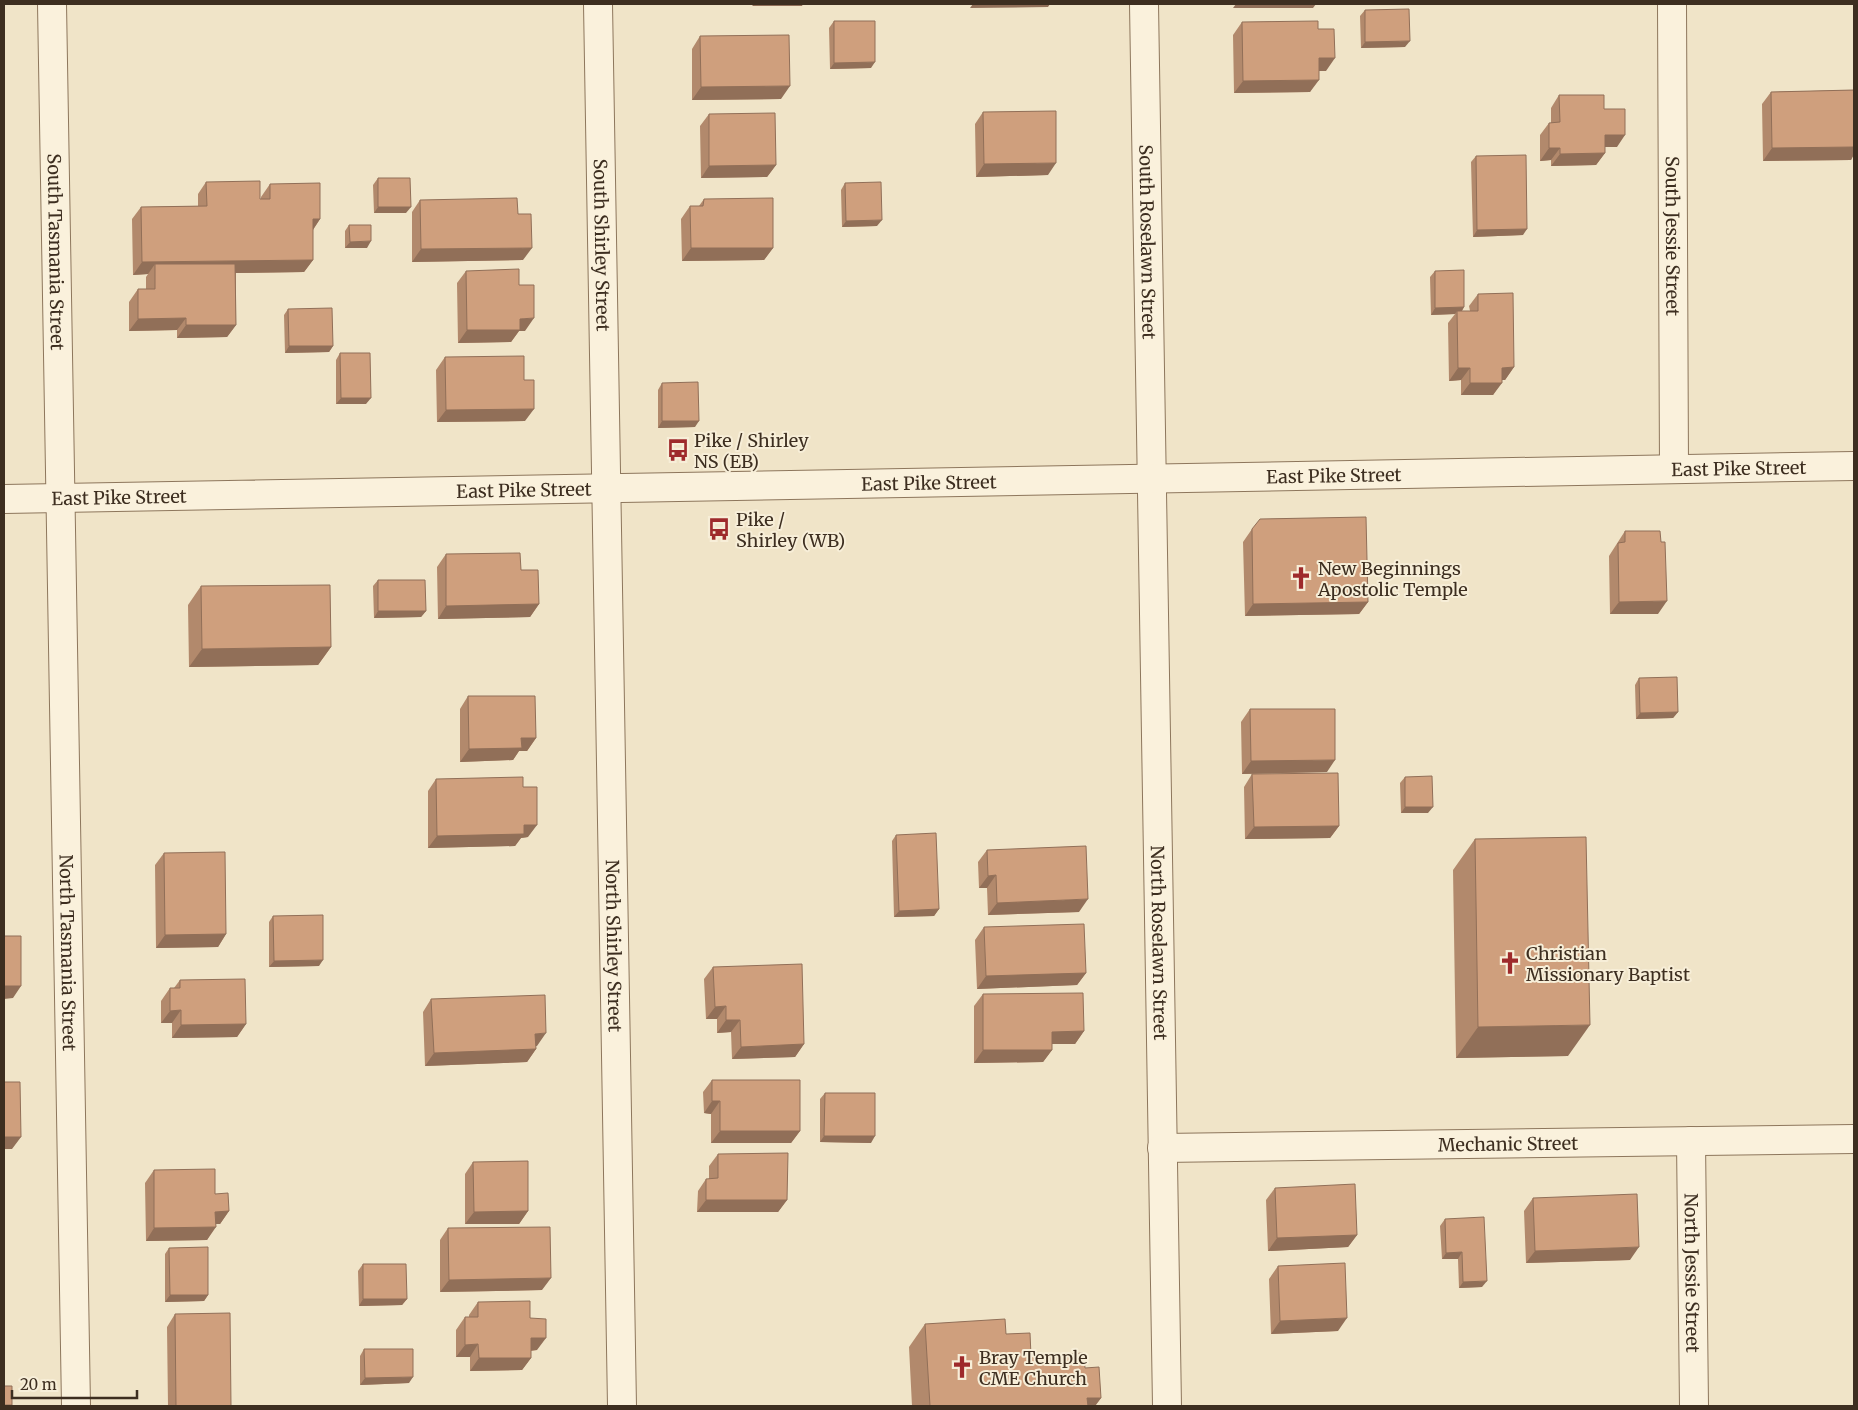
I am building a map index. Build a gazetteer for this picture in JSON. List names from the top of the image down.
{
  "streets": {
    "street": [
      "South Jessie Street",
      "South Roselawn Street",
      "South Shirley Street",
      "South Tasmania Street",
      "East Pike Street",
      "North Roselawn Street",
      "North Shirley Street",
      "North Tasmania Street",
      "Mechanic Street",
      "North Jessie Street"
    ]
  },
  "crossings": [
    ["South Jessie Street", "East Pike Street"],
    ["South Roselawn Street", "East Pike Street"],
    ["South Roselawn Street", "North Roselawn Street"],
    ["South Shirley Street", "East Pike Street"],
    ["South Shirley Street", "North Shirley Street"],
    ["South Tasmania Street", "East Pike Street"],
    ["South Tasmania Street", "North Tasmania Street"],
    ["East Pike Street", "North Roselawn Street"],
    ["East Pike Street", "North Shirley Street"],
    ["East Pike Street", "North Tasmania Street"],
    ["North Roselawn Street", "Mechanic Street"],
    ["Mechanic Street", "North Jessie Street"]
  ],
  "places": {
    "bus stop": ["Pike / Shirley NS (EB)", "Pike / Shirley (WB)"],
    "church": ["New Beginnings Apostolic Temple", "Christian Missionary Baptist", "Bray Temple CME Church"]
  },
  "scale_bar": "20 m"
}
